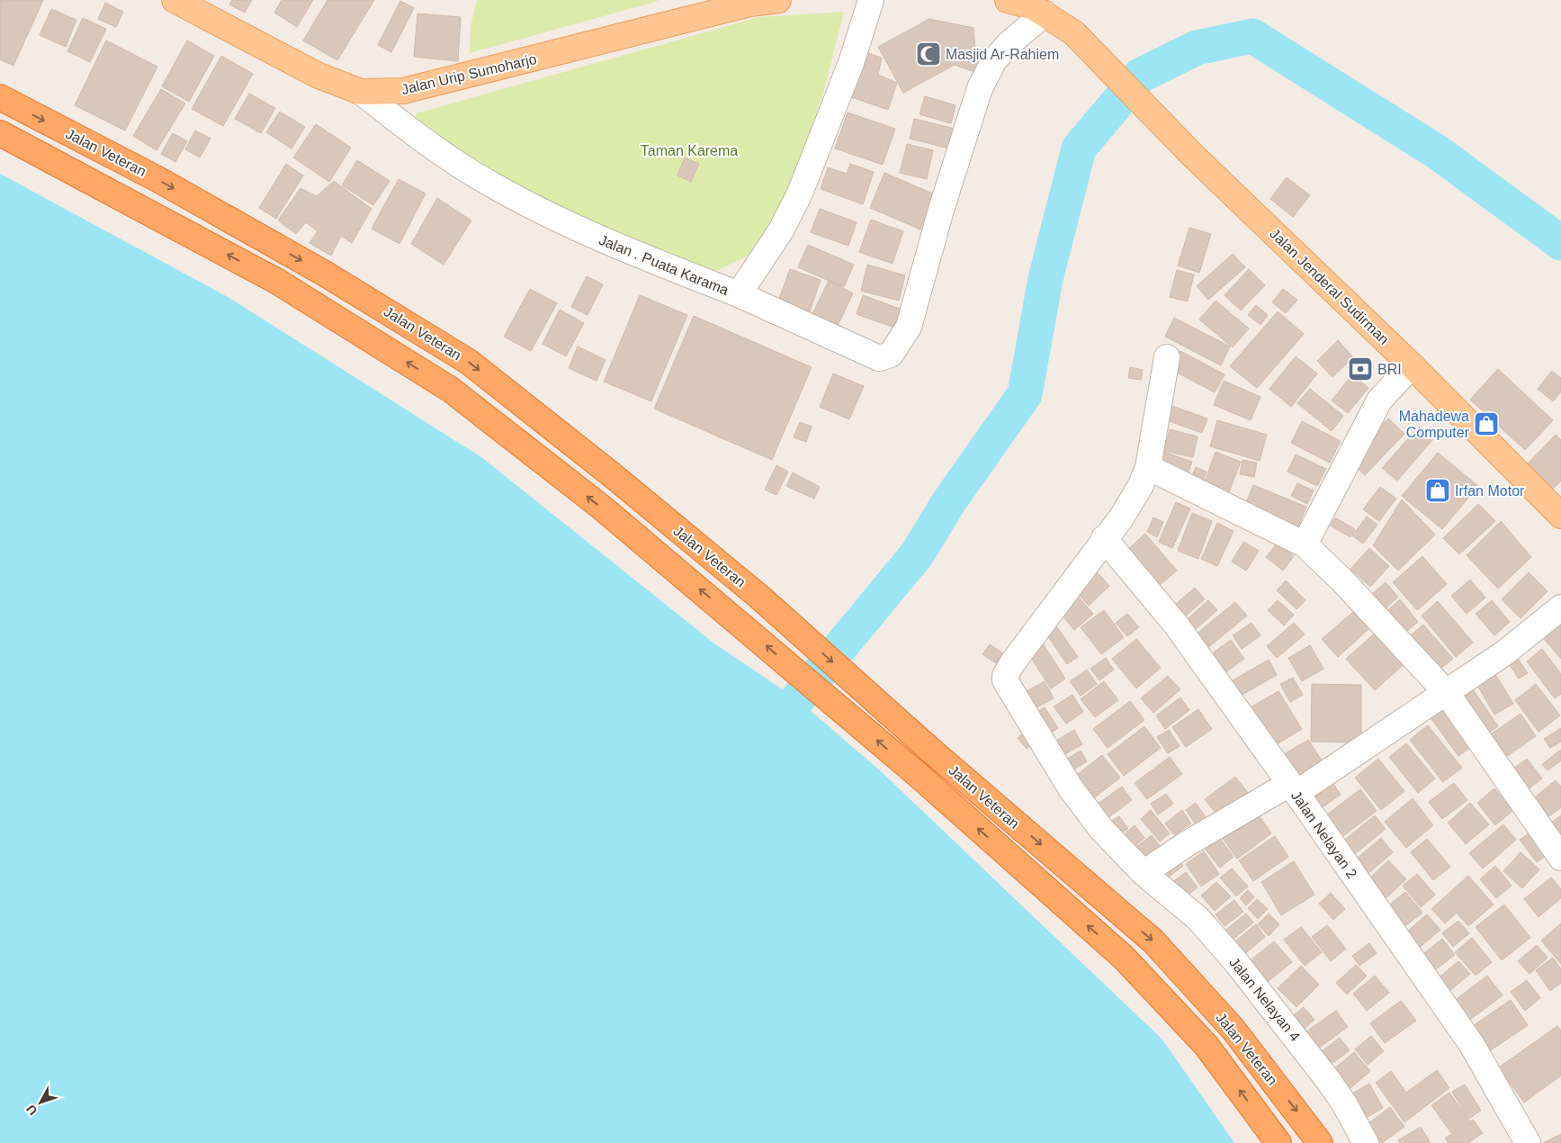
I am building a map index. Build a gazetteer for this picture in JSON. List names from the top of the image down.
{
  "streets": {
    "highway": ["Jalan Veteran"],
    "main road": ["Jalan Urip Sumoharjo", "Jalan Jenderal Sudirman"],
    "street": ["Jalan . Puata Karama", "Jalan Nelayan 2", "Jalan Nelayan 4"]
  },
  "crossings": [
    ["Jalan Urip Sumoharjo", "Jalan . Puata Karama"],
    ["Jalan Nelayan 2", "Jalan Nelayan 4"]
  ],
  "parks": ["Taman Karema"],
  "places": {
    "mosque": ["Masjid Ar-Rahiem"],
    "bank": ["BRI"],
    "shop": ["Mahadewa Computer", "Irfan Motor"]
  },
  "north": "bottom left"
}
